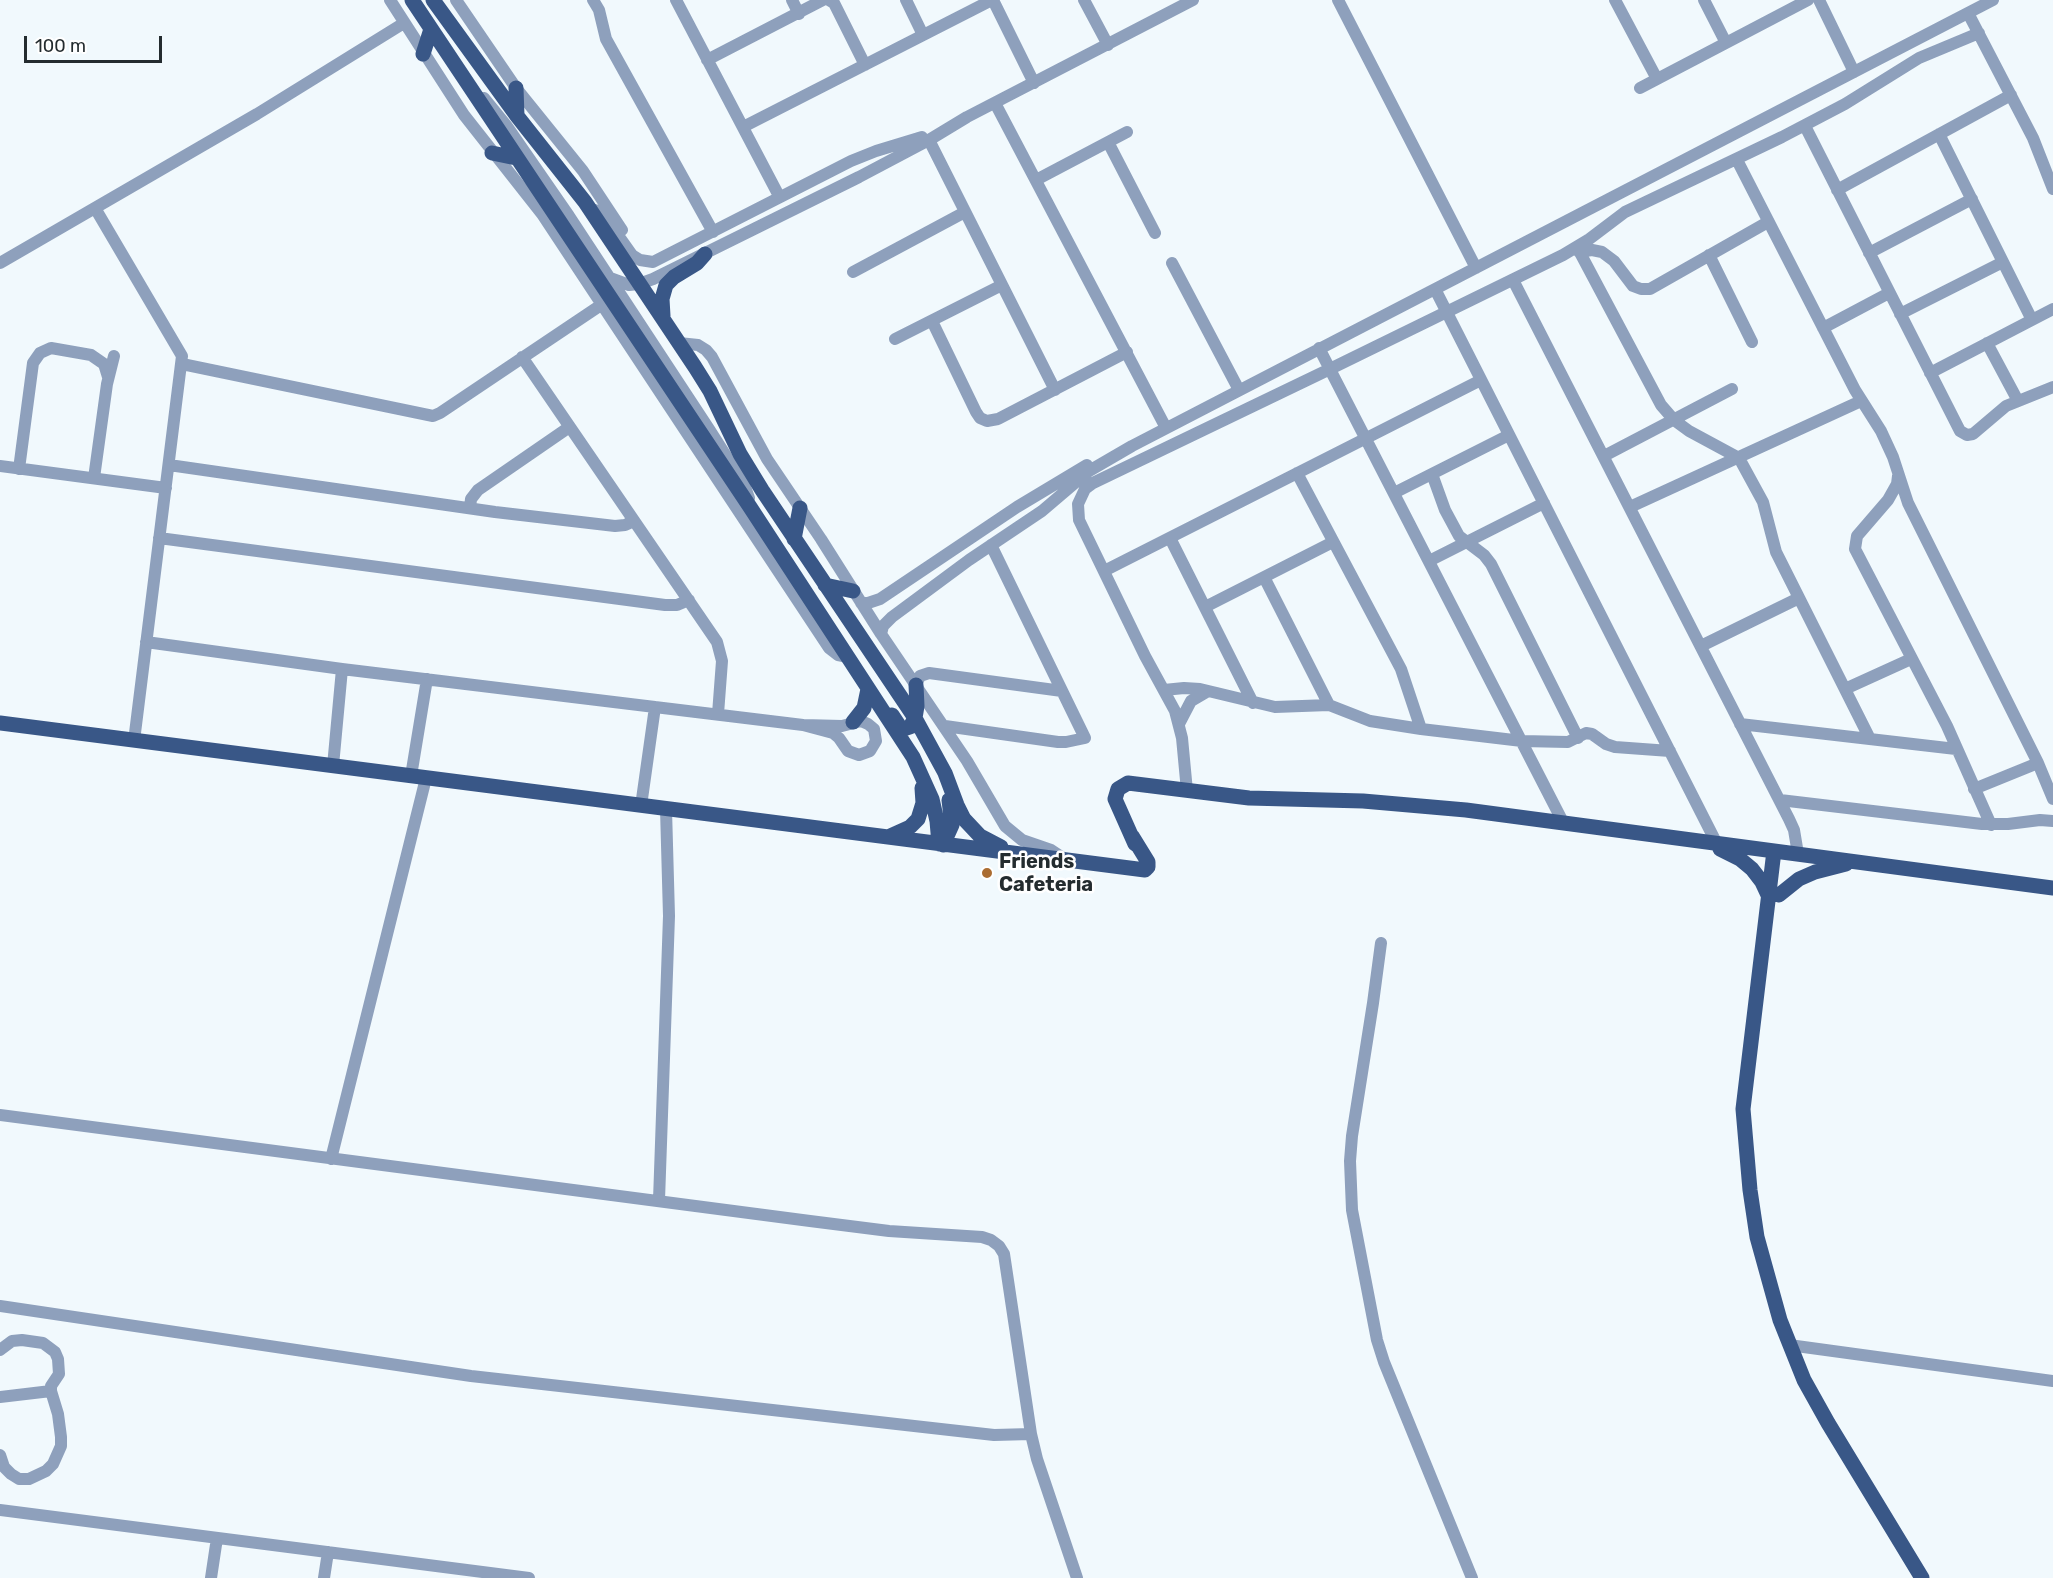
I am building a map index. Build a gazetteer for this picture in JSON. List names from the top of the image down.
{
  "places": ["Friends Cafeteria"],
  "scale_bar": "100 m"
}
